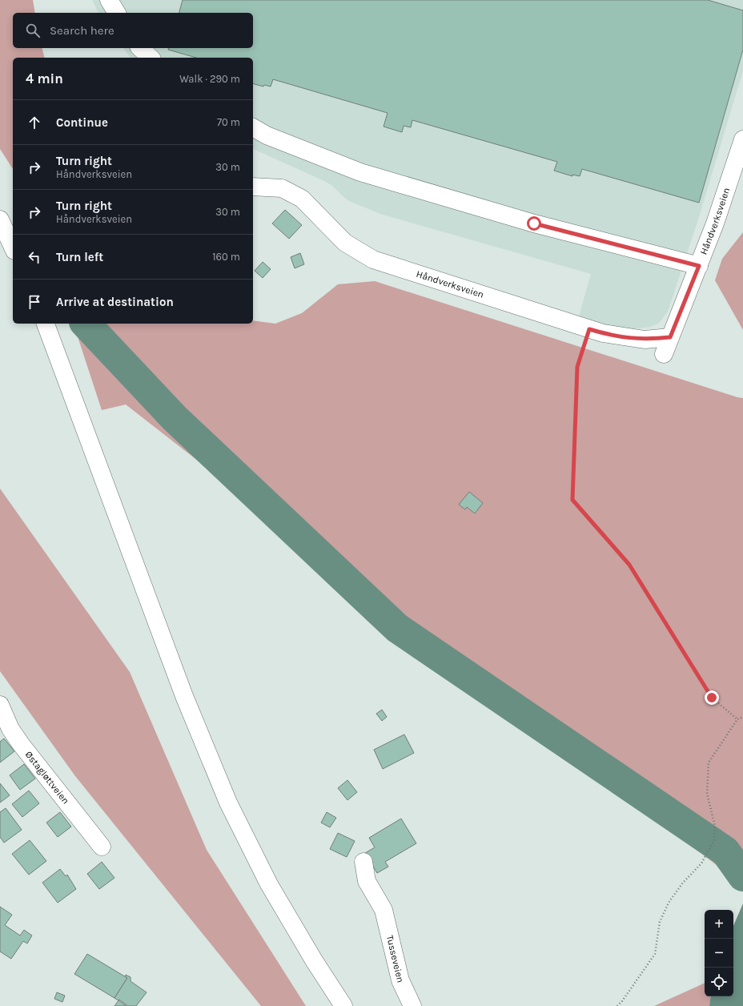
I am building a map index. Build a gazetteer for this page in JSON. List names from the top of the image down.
{
  "streets": {
    "street": ["Håndverksveien", "Østagløttveien", "Tusseveien"]
  },
  "page": {
    "search": "Search here",
    "heading": ["4 min", "Walk · 290 m"],
    "list": [
      ["Continue", "70 m"],
      ["Turn right", "Håndverksveien", "30 m"],
      ["Turn right", "Håndverksveien", "30 m"],
      ["Turn left", "160 m"],
      "Arrive at destination"
    ],
    "map_buttons": ["+", "−"]
  }
}
